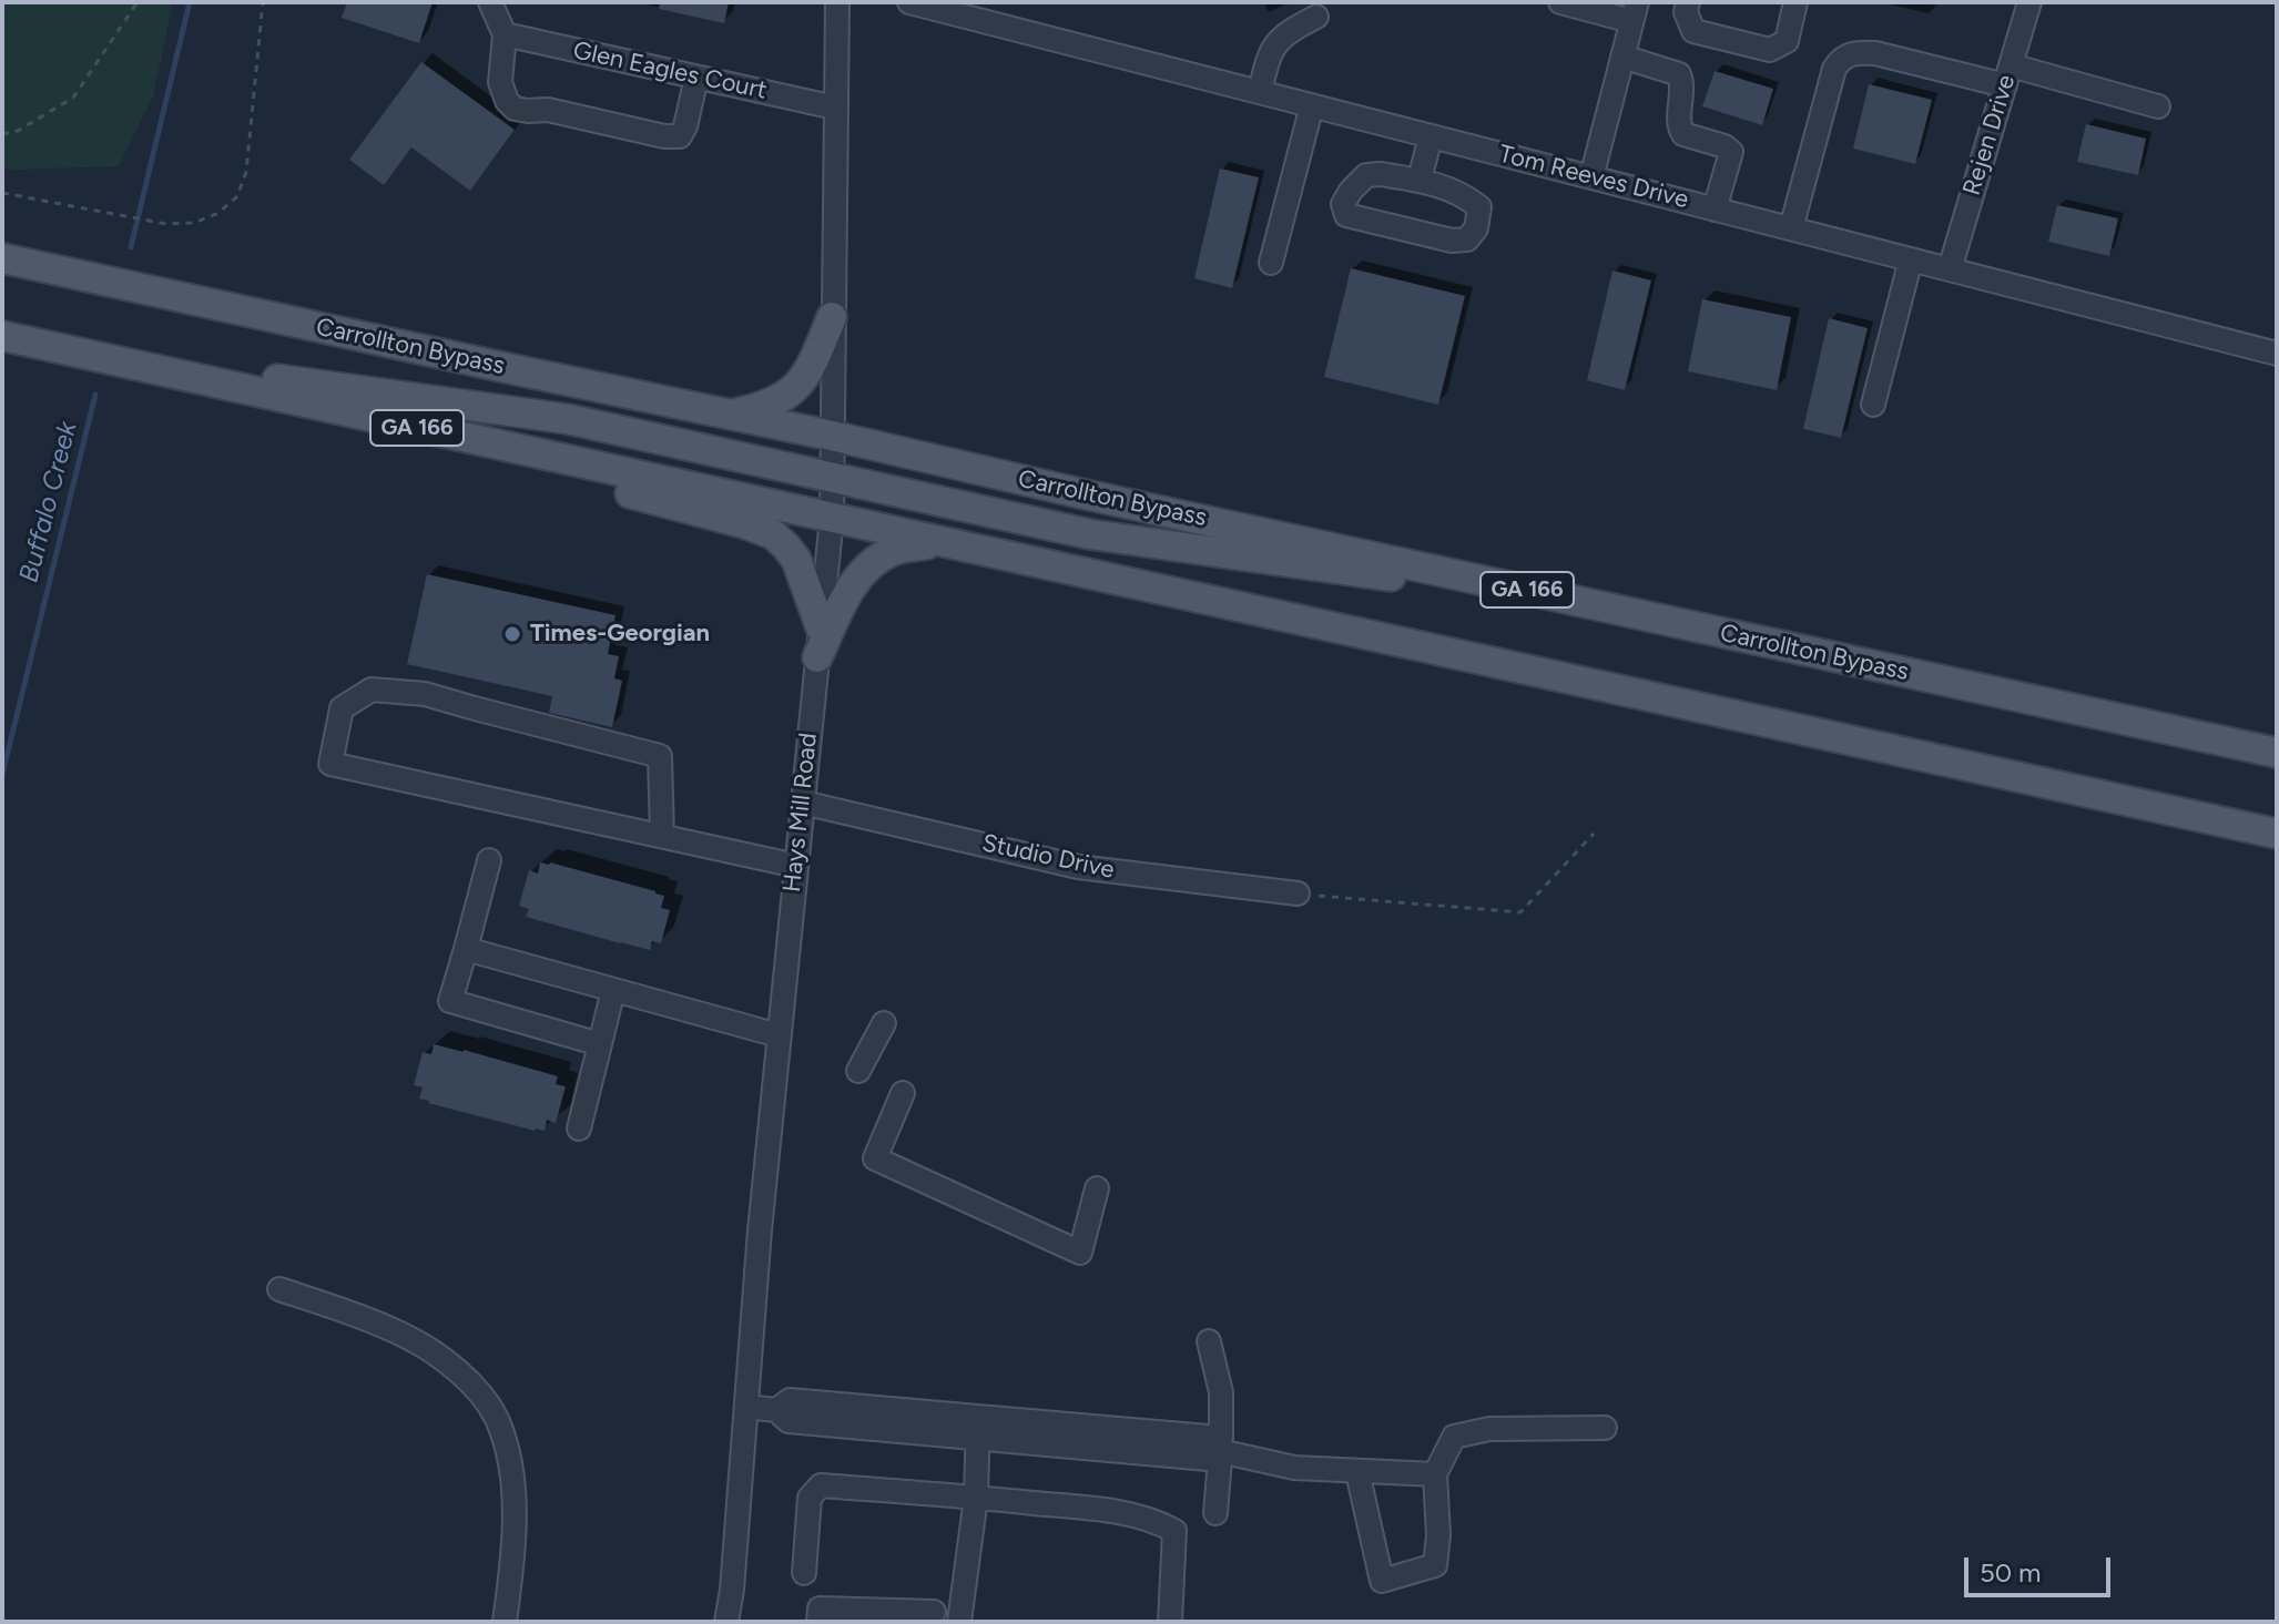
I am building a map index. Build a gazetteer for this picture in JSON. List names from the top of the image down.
{
  "streets": {
    "main road": ["Carrollton Bypass", "GA 166"],
    "street": [
      "Glen Eagles Court",
      "Rejen Drive",
      "Tom Reeves Drive",
      "Hays Mill Road",
      "Studio Drive"
    ]
  },
  "crossings": [
    ["Glen Eagles Court", "Hays Mill Road"],
    ["Rejen Drive", "Tom Reeves Drive"],
    ["Carrollton Bypass", "Hays Mill Road"],
    ["GA 166", "Hays Mill Road"],
    ["Hays Mill Road", "Studio Drive"]
  ],
  "water": ["Buffalo Creek"],
  "places": ["Times-Georgian"],
  "scale_bar": "50 m"
}
